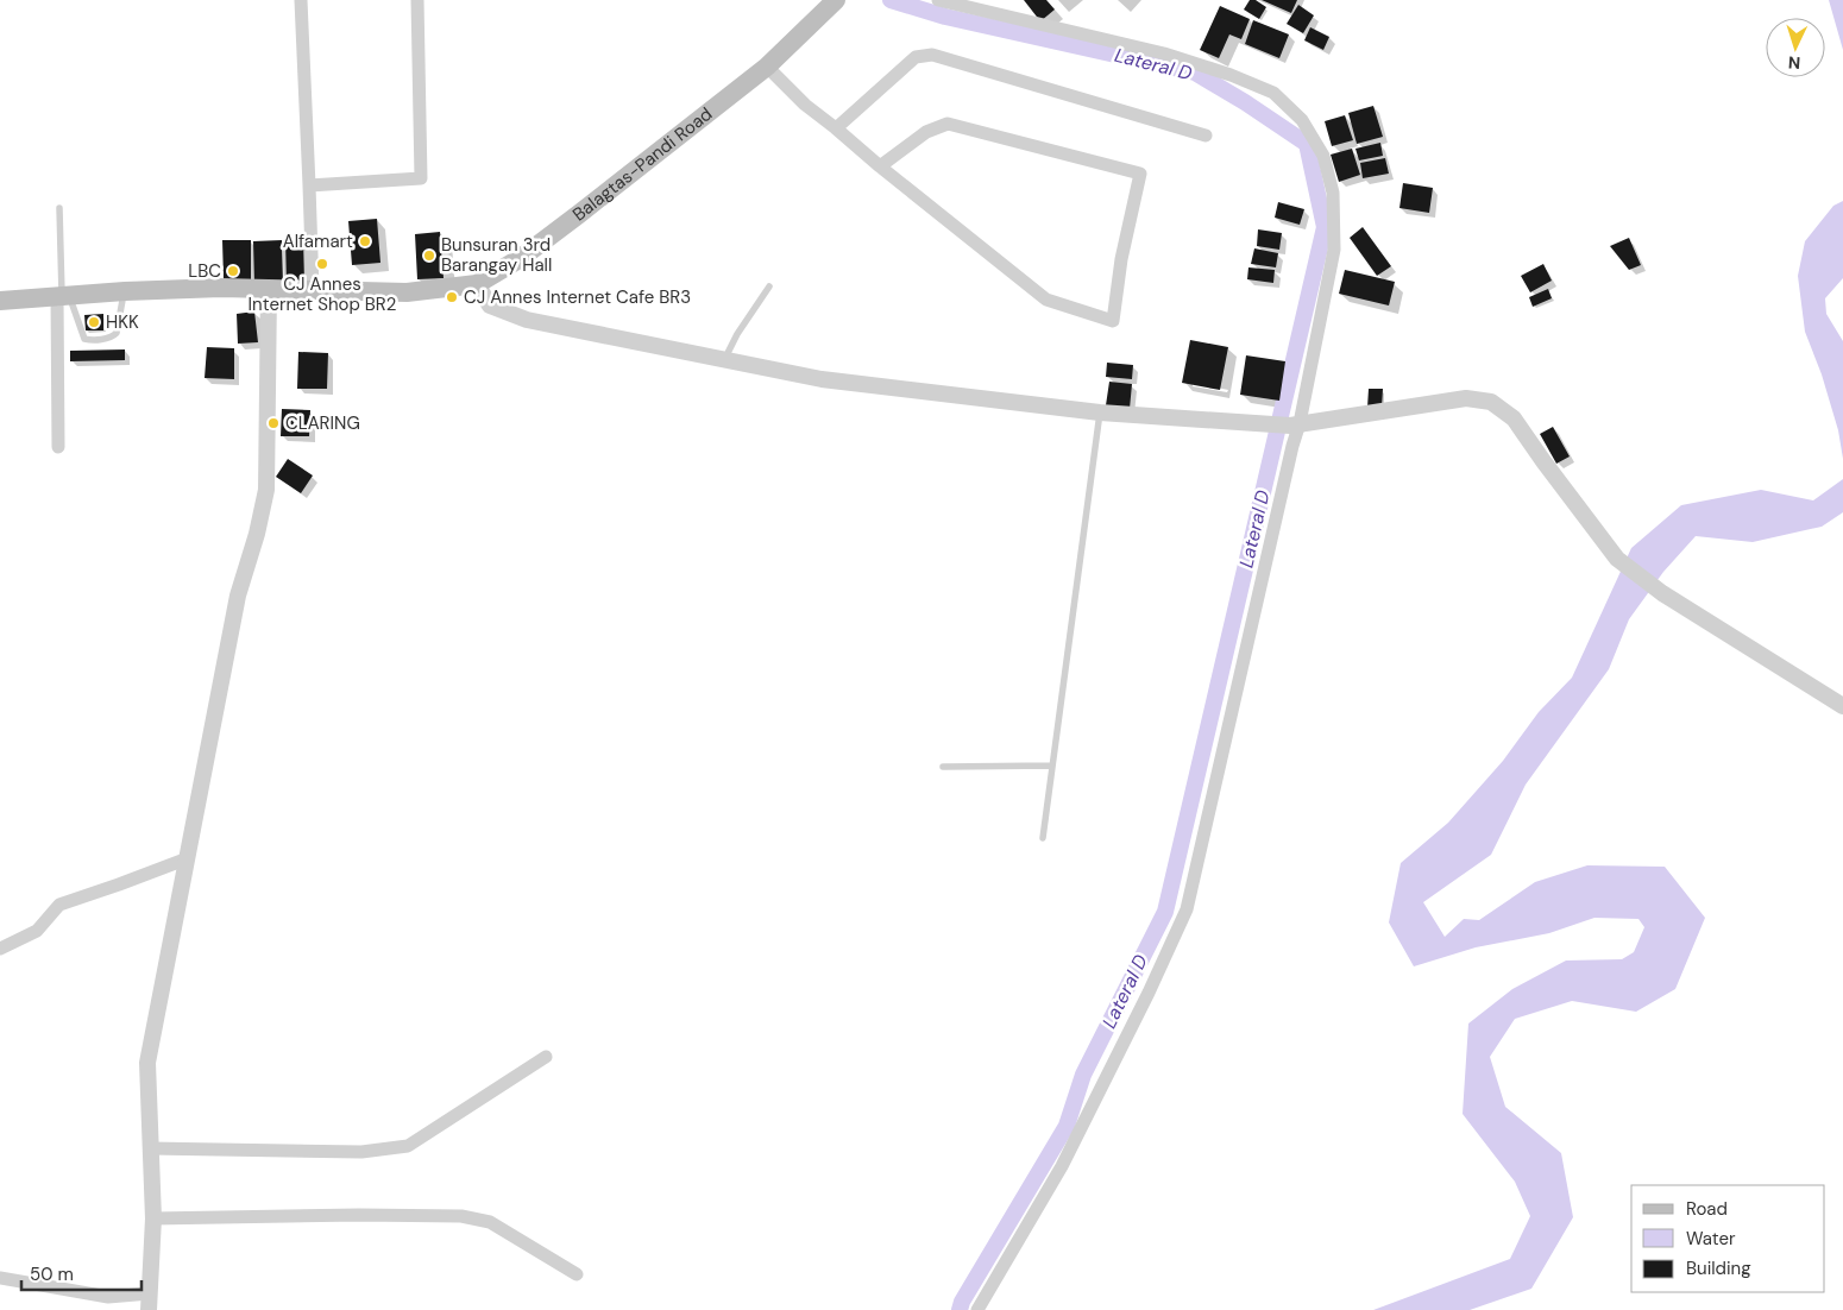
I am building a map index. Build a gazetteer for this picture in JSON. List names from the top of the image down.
{
  "streets": {
    "main road": ["Balagtas-Pandi Road"]
  },
  "water": ["Lateral D"],
  "places": [
    "Alfamart",
    "Bunsuran 3rd Barangay Hall",
    "CJ Annes Internet Shop BR2",
    "LBC",
    "CJ Annes Internet Cafe BR3",
    "HKK",
    "CLARING"
  ],
  "legend": ["Road", "Water", "Building"],
  "scale_bar": "50 m",
  "north": "bottom"
}
